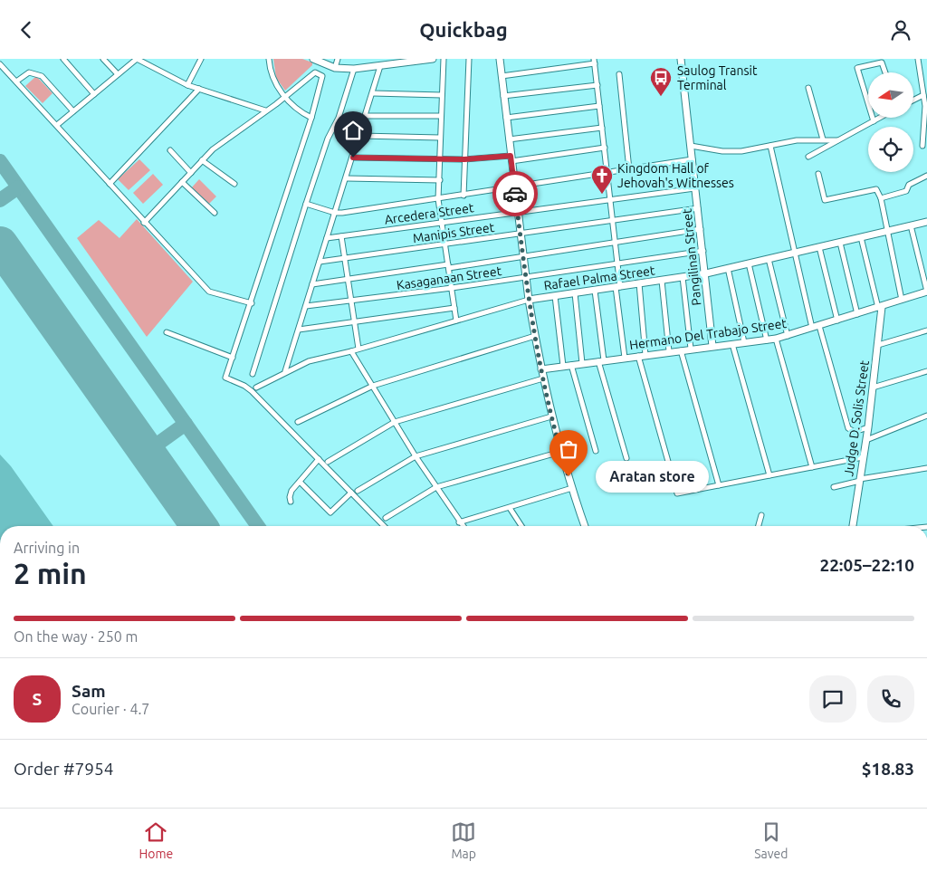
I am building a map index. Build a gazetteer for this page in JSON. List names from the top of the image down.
{
  "streets": {
    "street": [
      "Arcedera Street",
      "Manipis Street",
      "Pangilinan Street",
      "Kasaganaan Street",
      "Rafael Palma Street",
      "Hermano Del Trabajo Street",
      "Judge D. Solis Street"
    ]
  },
  "crossings": [
    ["Arcedera Street", "Pangilinan Street"],
    ["Manipis Street", "Pangilinan Street"],
    ["Pangilinan Street", "Kasaganaan Street"],
    ["Pangilinan Street", "Rafael Palma Street"],
    ["Pangilinan Street", "Hermano Del Trabajo Street"],
    ["Hermano Del Trabajo Street", "Judge D. Solis Street"]
  ],
  "places": {
    "bus stop": ["Saulog Transit Terminal"],
    "church": ["Kingdom Hall of Jehovah's Witnesses"],
    "other": ["Aratan store"]
  },
  "north": "left",
  "page": {
    "header": "Quickbag",
    "bubble": "Aratan store",
    "heading": ["2 min", "Arriving in", "22:05–22:10"],
    "panel": [
      "Sam",
      "Courier · 4.7",
      "Order #7954",
      "$18.83"
    ],
    "bar": "On the way · 250 m",
    "round": "S",
    "tabs": ["Home", "Map", "Saved"]
  }
}
